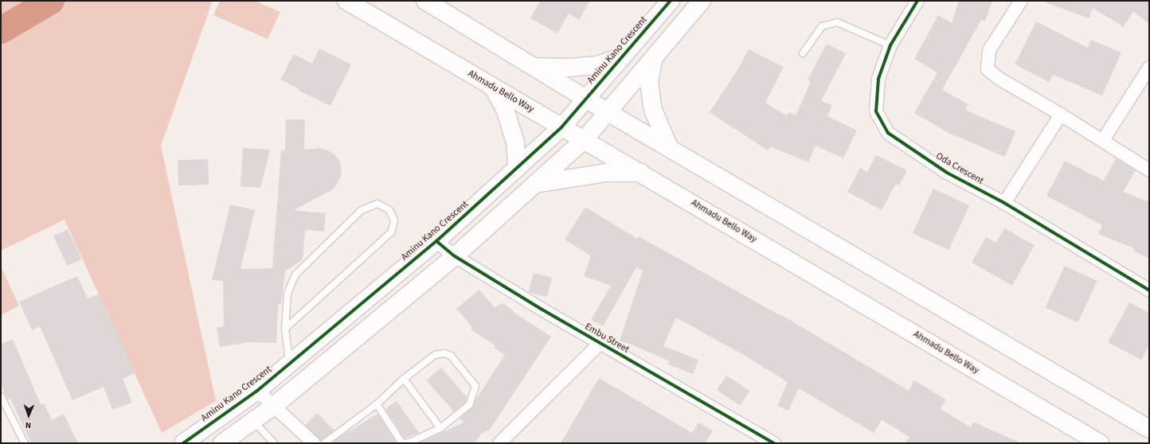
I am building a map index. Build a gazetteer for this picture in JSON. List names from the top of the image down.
{
  "streets": {
    "main road": ["Aminu Kano Crescent", "Ahmadu Bello Way"],
    "street": ["Oda Crescent", "Embu Street"]
  },
  "crossings": [
    ["Aminu Kano Crescent", "Ahmadu Bello Way"],
    ["Aminu Kano Crescent", "Embu Street"]
  ],
  "north": "bottom"
}
